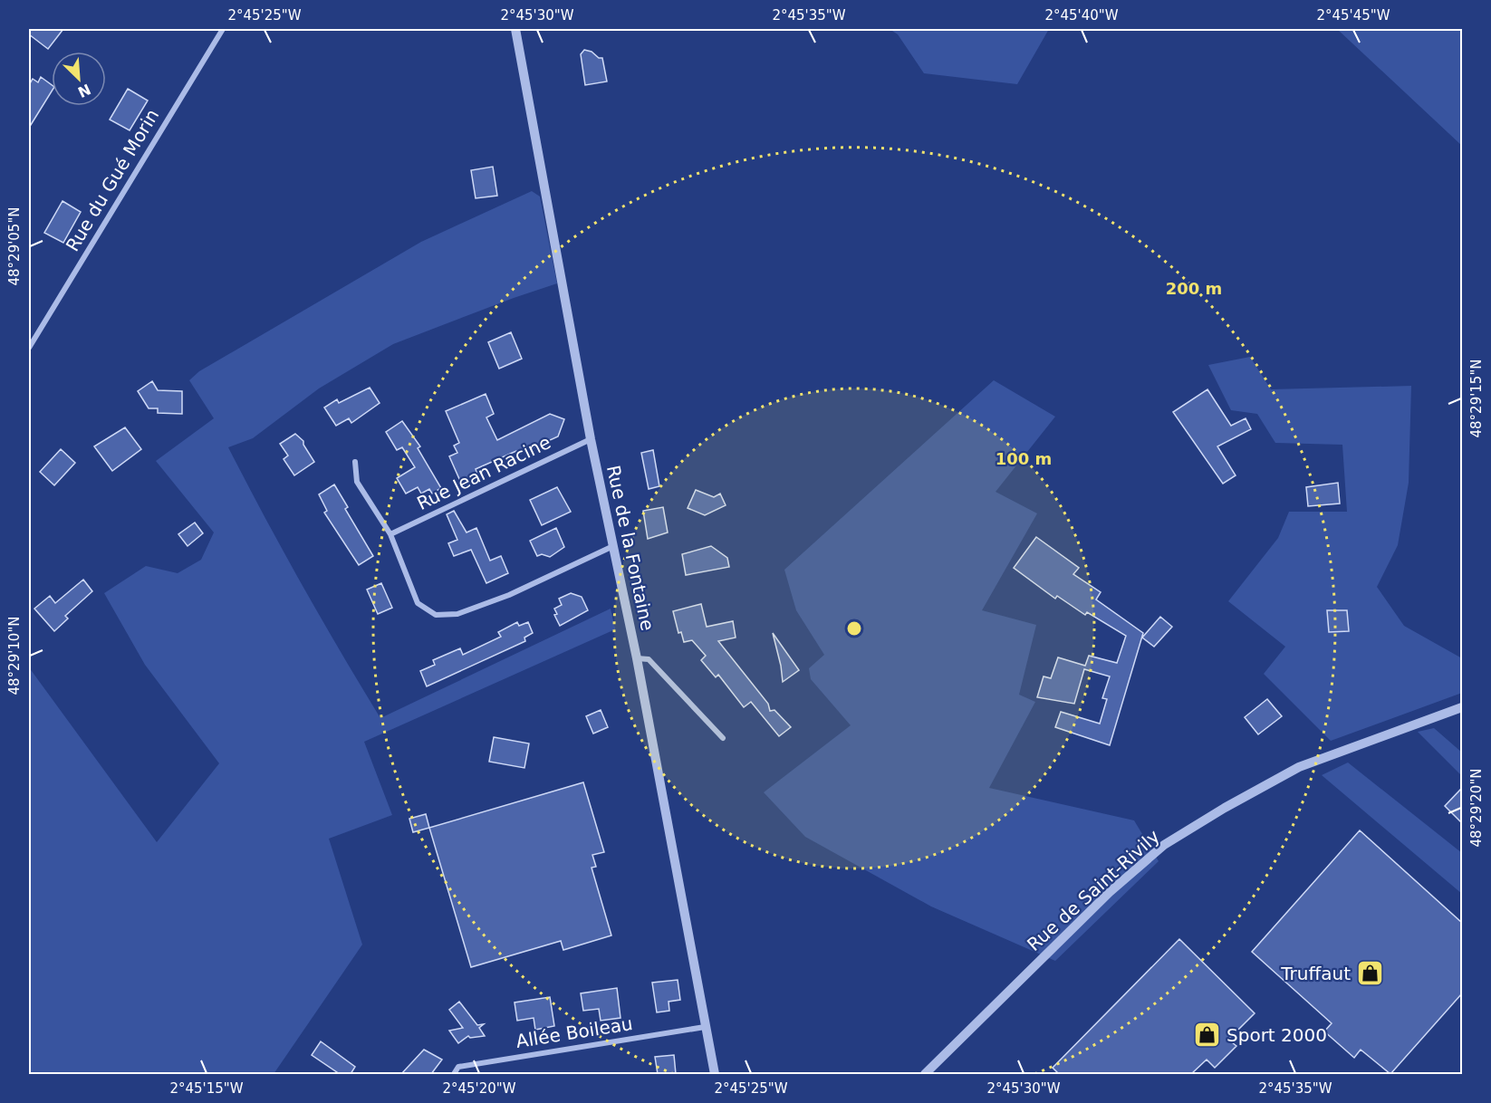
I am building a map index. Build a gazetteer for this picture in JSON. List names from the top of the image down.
{
  "streets": {
    "street": [
      "Rue du Gué Morin",
      "Rue Jean Racine",
      "Rue de la Fontaine",
      "Rue de Saint-Rivily",
      "Allée Boileau"
    ]
  },
  "crossings": [
    ["Rue Jean Racine", "Rue de la Fontaine"],
    ["Rue de la Fontaine", "Allée Boileau"]
  ],
  "places": {
    "shop": ["Truffaut", "Sport 2000"]
  },
  "north": "bottom right",
  "coordinates": [
    "2°45'25\"W",
    "2°45'30\"W",
    "2°45'35\"W",
    "2°45'40\"W",
    "2°45'45\"W",
    "48°29'05\"N",
    "48°29'15\"N",
    "48°29'10\"N",
    "48°29'20\"N",
    "2°45'15\"W",
    "2°45'20\"W"
  ],
  "rings": ["200 m", "100 m"]
}
